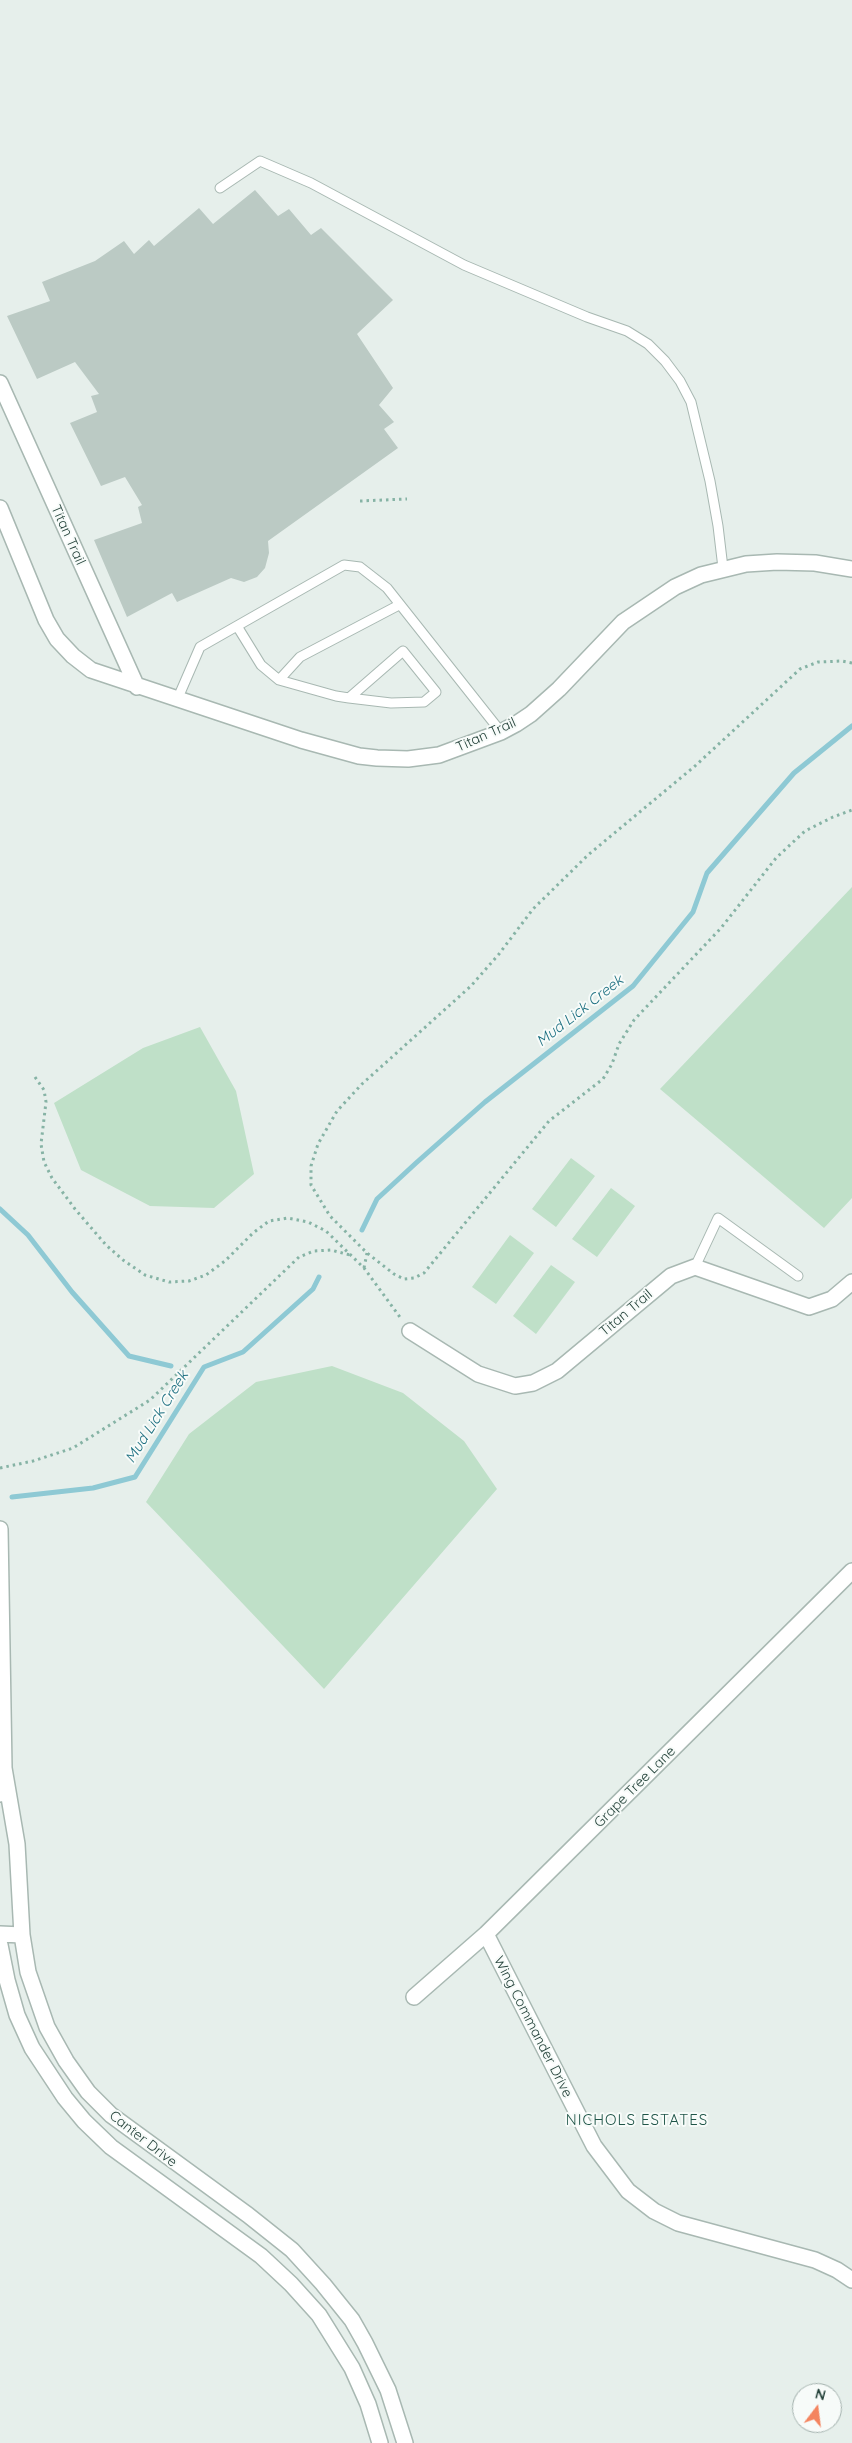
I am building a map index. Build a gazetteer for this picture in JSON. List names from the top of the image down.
{
  "streets": {
    "street": [
      "Titan Trail",
      "Grape Tree Lane",
      "Wing Commander Drive",
      "Canter Drive"
    ]
  },
  "crossings": [
    ["Grape Tree Lane", "Wing Commander Drive"]
  ],
  "districts": ["NICHOLS ESTATES"],
  "water": ["Mud Lick Creek"],
  "north": "top"
}
